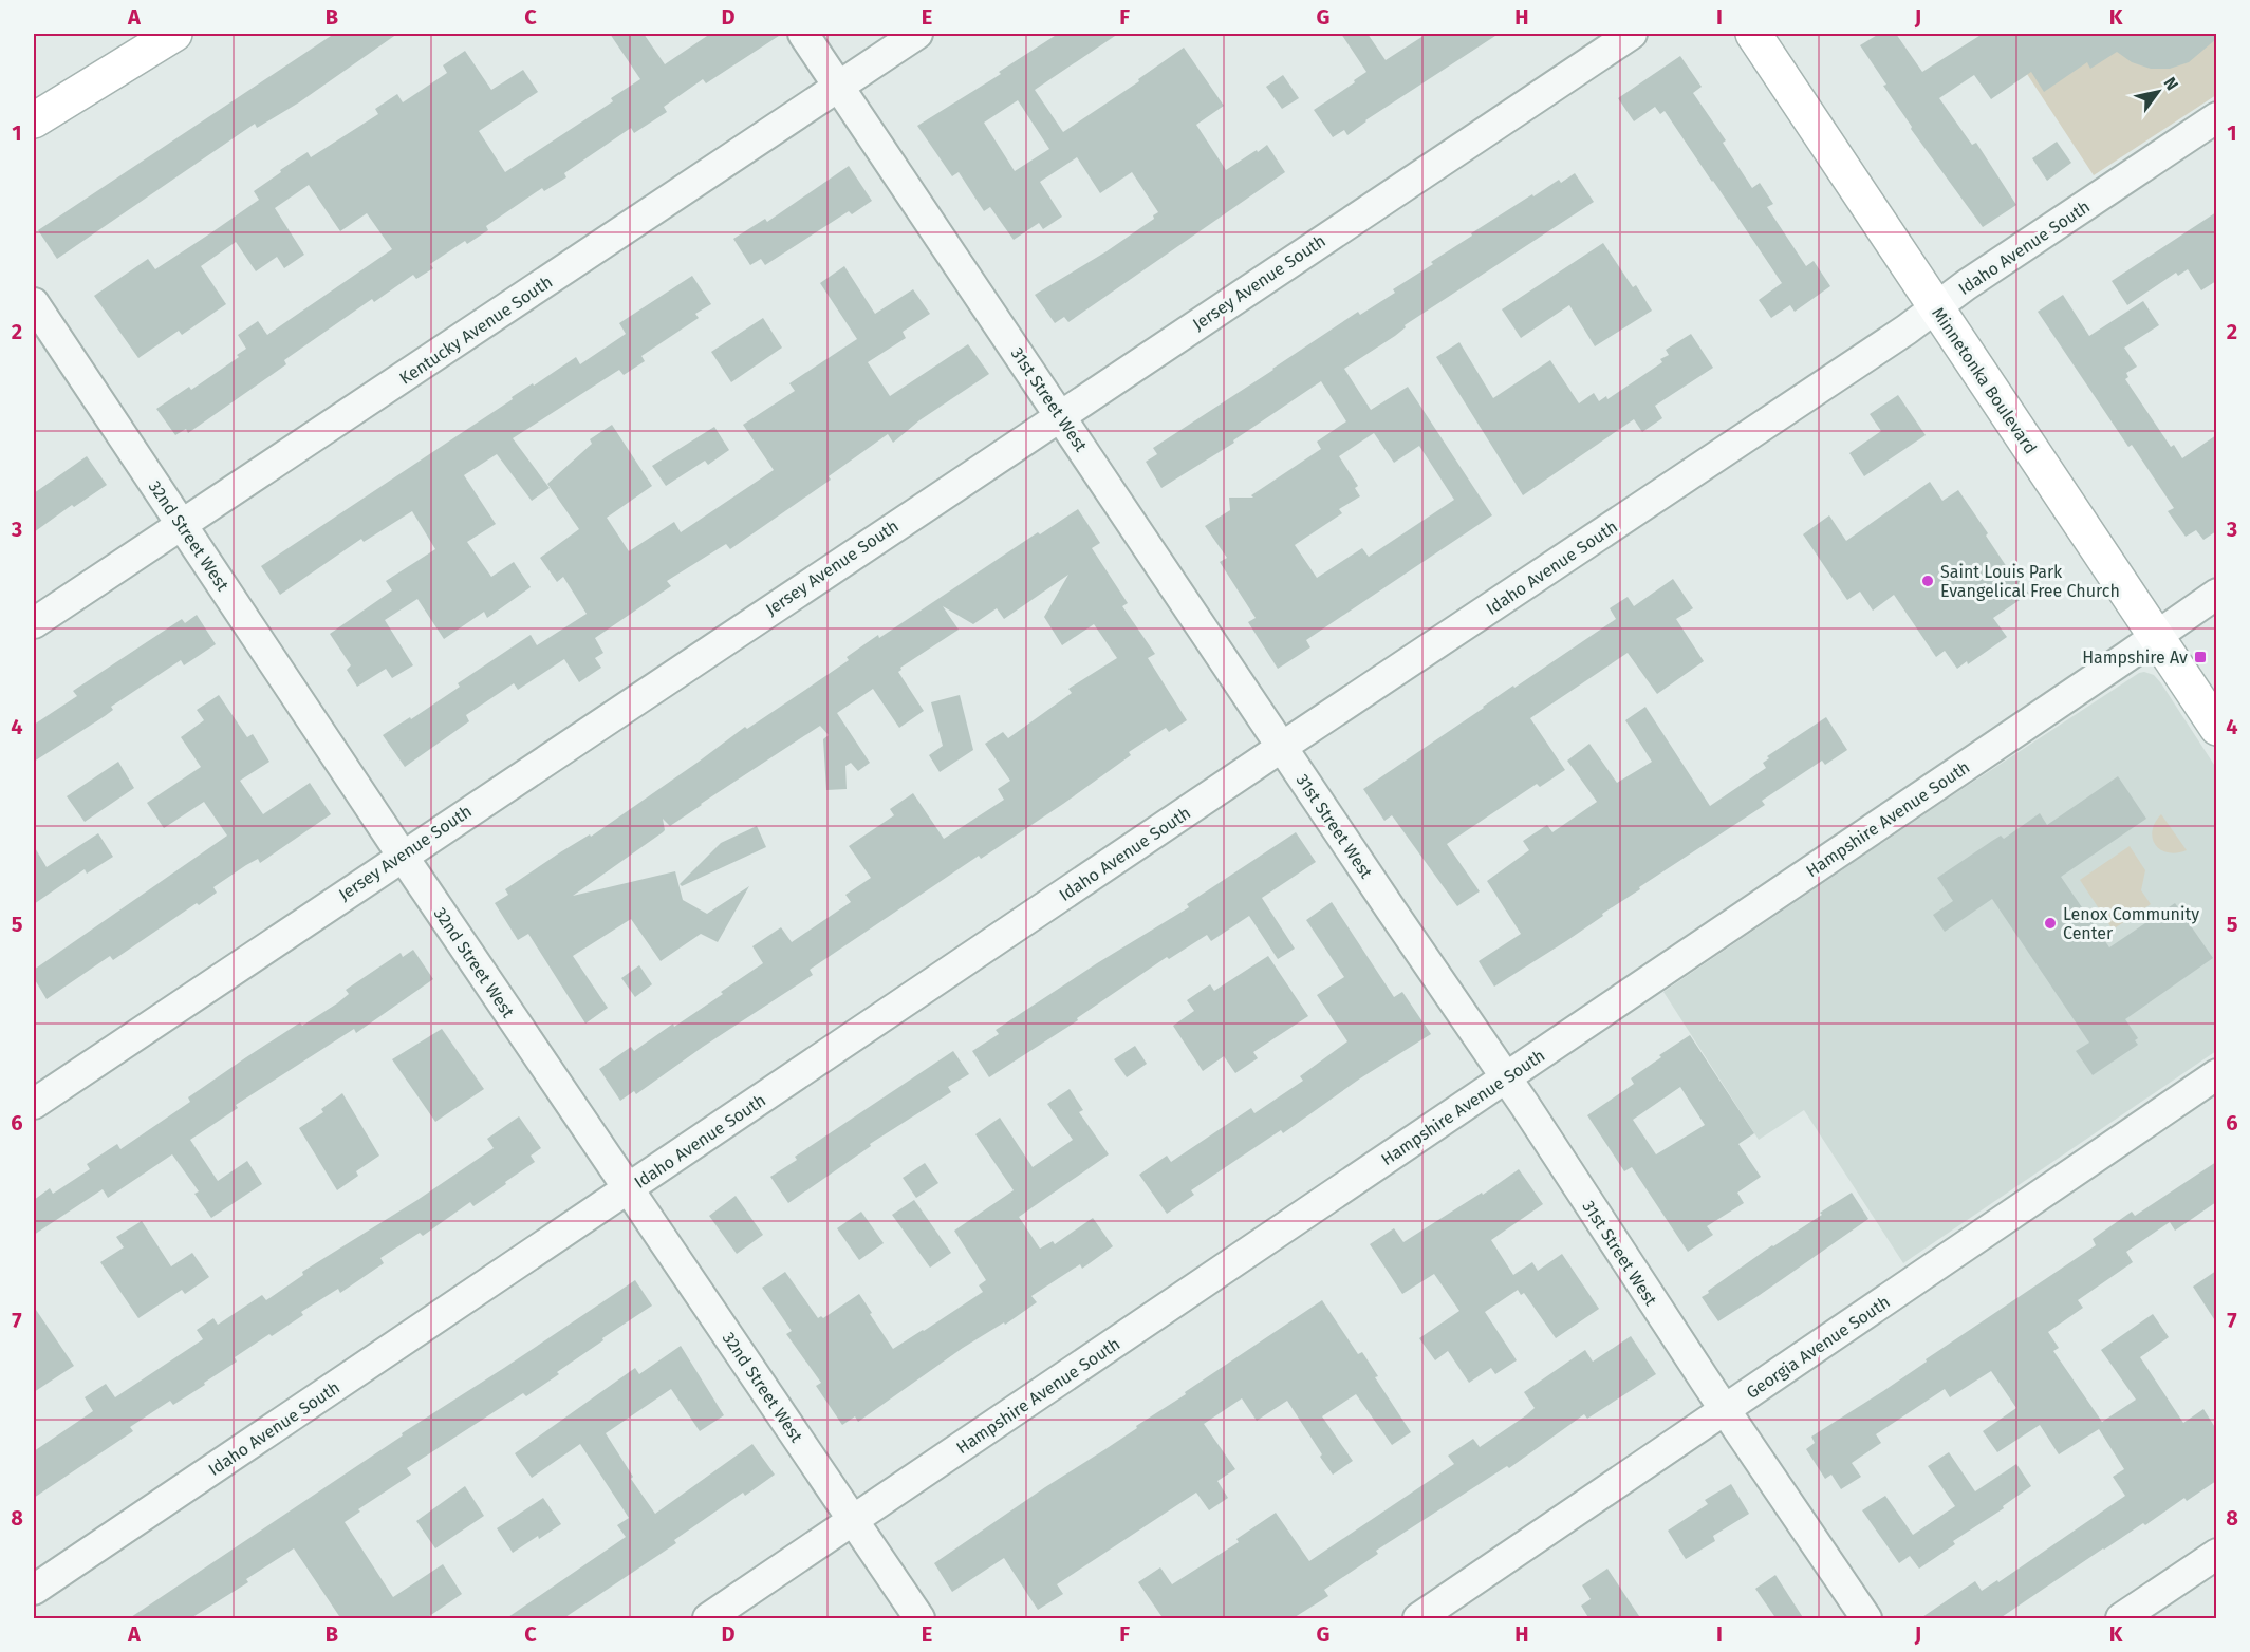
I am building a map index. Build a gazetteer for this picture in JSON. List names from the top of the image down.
{
  "streets": {
    "main road": ["Minnetonka Boulevard"],
    "street": [
      "Idaho Avenue South",
      "Jersey Avenue South",
      "Kentucky Avenue South",
      "31st Street West",
      "32nd Street West",
      "Hampshire Avenue South",
      "Georgia Avenue South"
    ]
  },
  "crossings": [
    ["Idaho Avenue South", "Minnetonka Boulevard"],
    ["Idaho Avenue South", "31st Street West"],
    ["Idaho Avenue South", "32nd Street West"],
    ["Jersey Avenue South", "31st Street West"],
    ["Jersey Avenue South", "32nd Street West"],
    ["Kentucky Avenue South", "31st Street West"],
    ["Kentucky Avenue South", "32nd Street West"],
    ["Minnetonka Boulevard", "Hampshire Avenue South"],
    ["31st Street West", "Hampshire Avenue South"],
    ["31st Street West", "Georgia Avenue South"],
    ["32nd Street West", "Hampshire Avenue South"]
  ],
  "places": {
    "other": ["Saint Louis Park Evangelical Free Church", "Lenox Community Center"],
    "transit": ["Hampshire Av"]
  },
  "north": "top right",
  "grid": {
    "columns": [
      "A",
      "B",
      "C",
      "D",
      "E",
      "F",
      "G",
      "H",
      "I",
      "J",
      "K"
    ],
    "rows": [
      "1",
      "2",
      "3",
      "4",
      "5",
      "6",
      "7",
      "8"
    ]
  }
}
